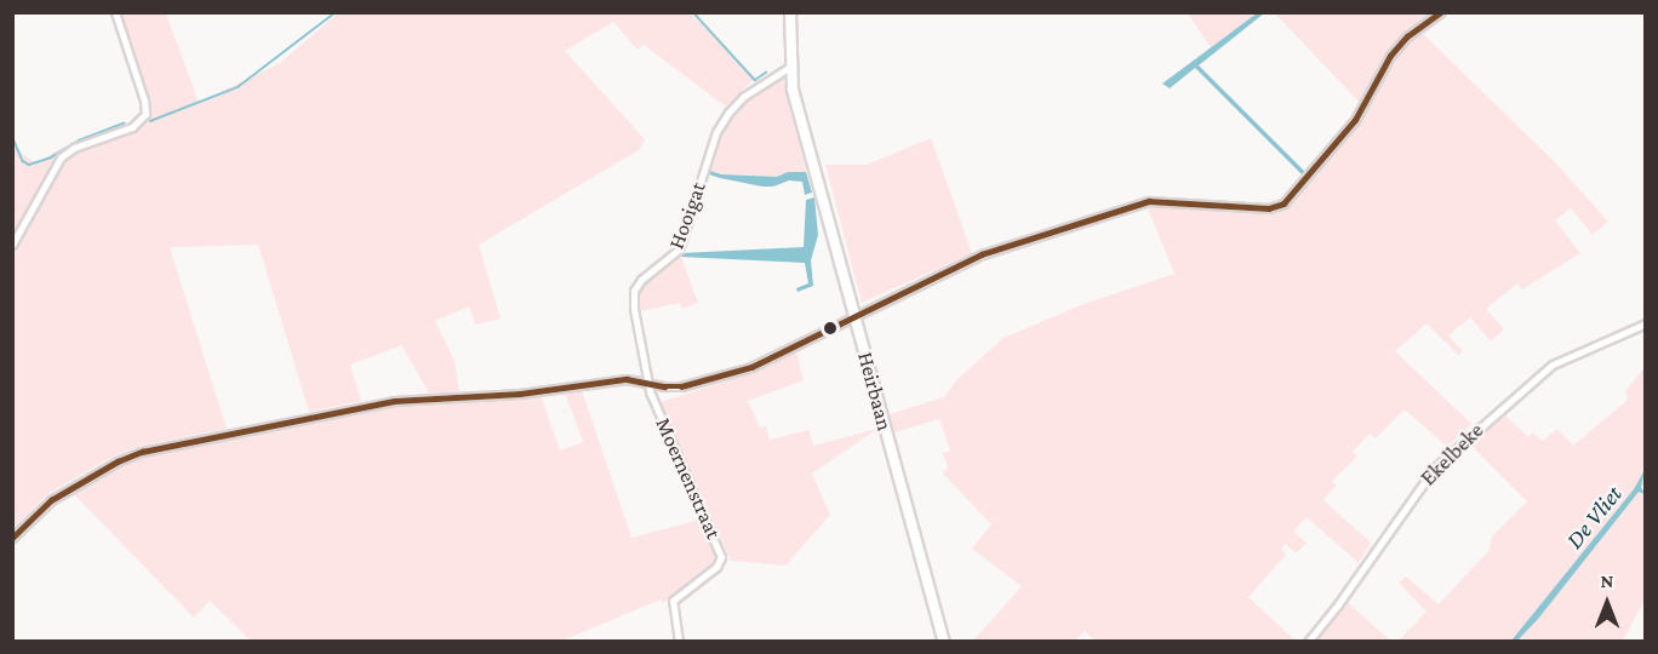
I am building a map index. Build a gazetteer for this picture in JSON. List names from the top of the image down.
{
  "streets": {
    "main road": ["Heirbaan"],
    "street": ["Hooigat", "Ekelbeke", "Moernenstraat"]
  },
  "crossings": [
    ["Hooigat", "Heirbaan"],
    ["Hooigat", "Moernenstraat"]
  ],
  "water": ["De Vliet"],
  "north": "top"
}
